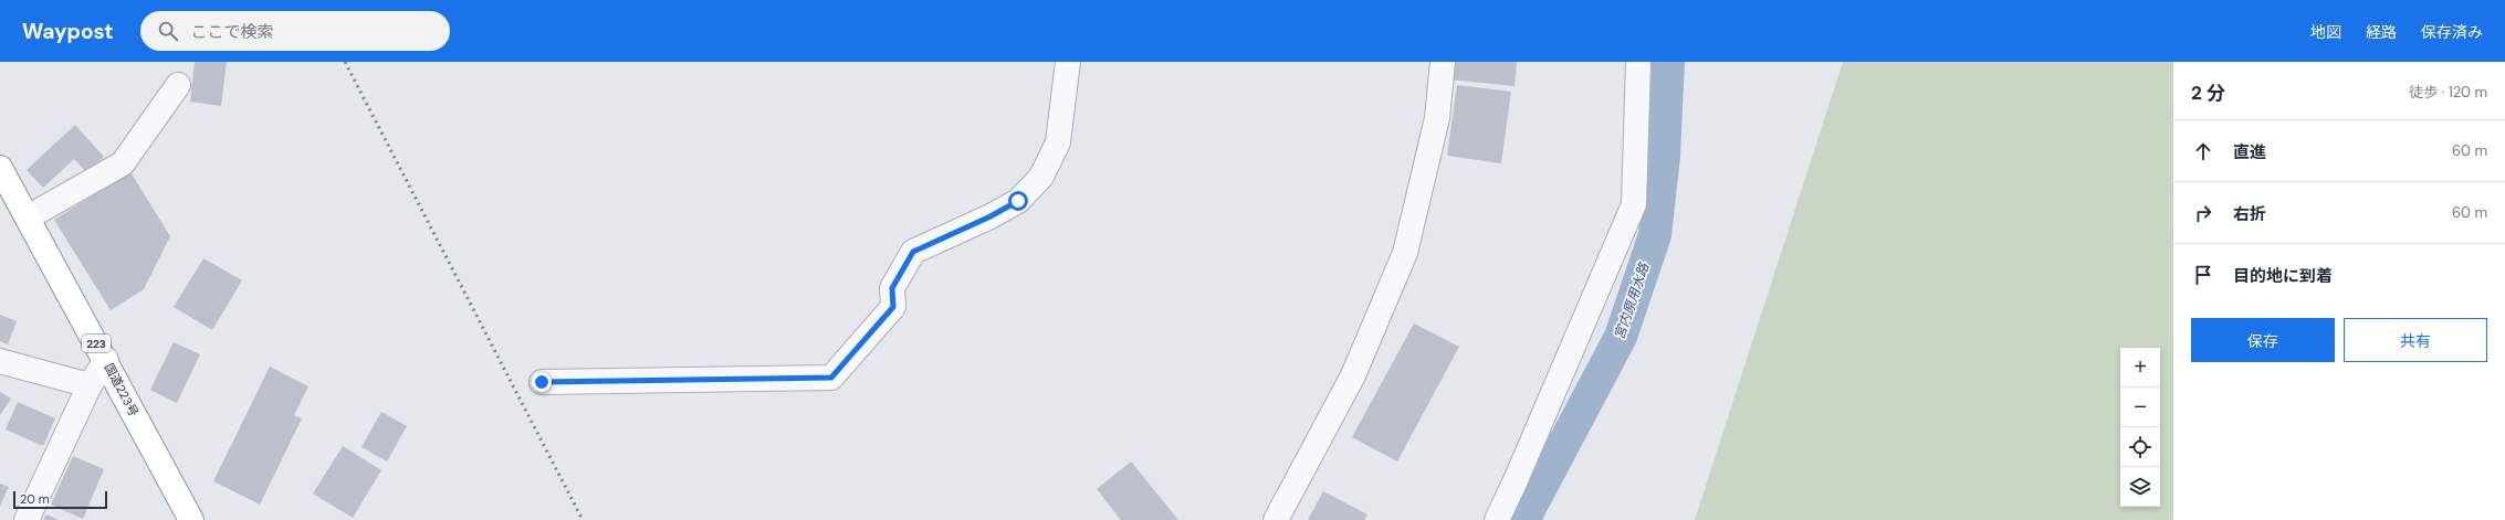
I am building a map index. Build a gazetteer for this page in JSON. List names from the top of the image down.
{
  "streets": {
    "highway": ["223", "国道223号"]
  },
  "water": ["宮内原用水路"],
  "scale_bar": "20 m",
  "page": {
    "header": "Waypost",
    "search": "ここで検索",
    "nav": ["地図", "経路", "保存済み"],
    "heading": ["2 分", "徒歩 · 120 m"],
    "list": [
      ["直進", "60 m"],
      ["右折", "60 m"],
      "目的地に到着"
    ],
    "buttons": ["保存", "共有"],
    "map_buttons": ["+", "−"],
    "scale": "20 m"
  }
}
